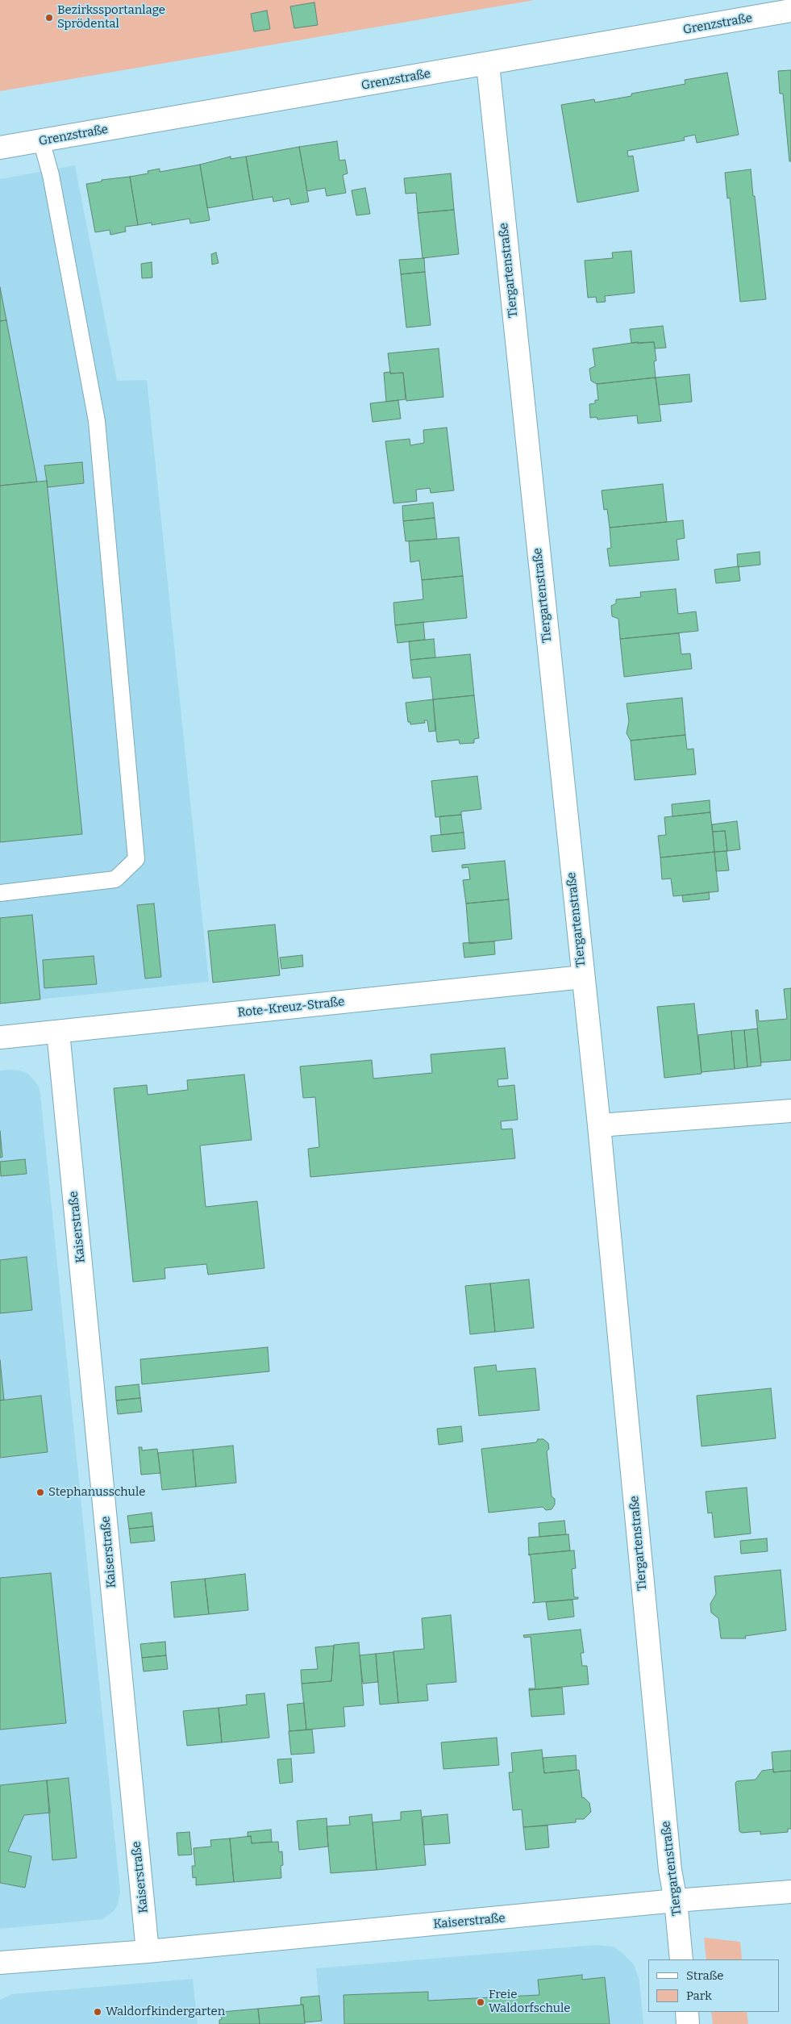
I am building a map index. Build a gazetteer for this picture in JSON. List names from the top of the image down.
{
  "streets": {
    "street": [
      "Grenzstraße",
      "Tiergartenstraße",
      "Rote-Kreuz-Straße",
      "Kaiserstraße"
    ]
  },
  "crossings": [
    ["Grenzstraße", "Tiergartenstraße"],
    ["Tiergartenstraße", "Rote-Kreuz-Straße"],
    ["Tiergartenstraße", "Kaiserstraße"],
    ["Rote-Kreuz-Straße", "Kaiserstraße"]
  ],
  "places": [
    "Bezirkssportanlage Sprödental",
    "Stephanusschule",
    "Freie Waldorfschule",
    "Waldorfkindergarten"
  ],
  "legend": ["Straße", "Park"]
}
